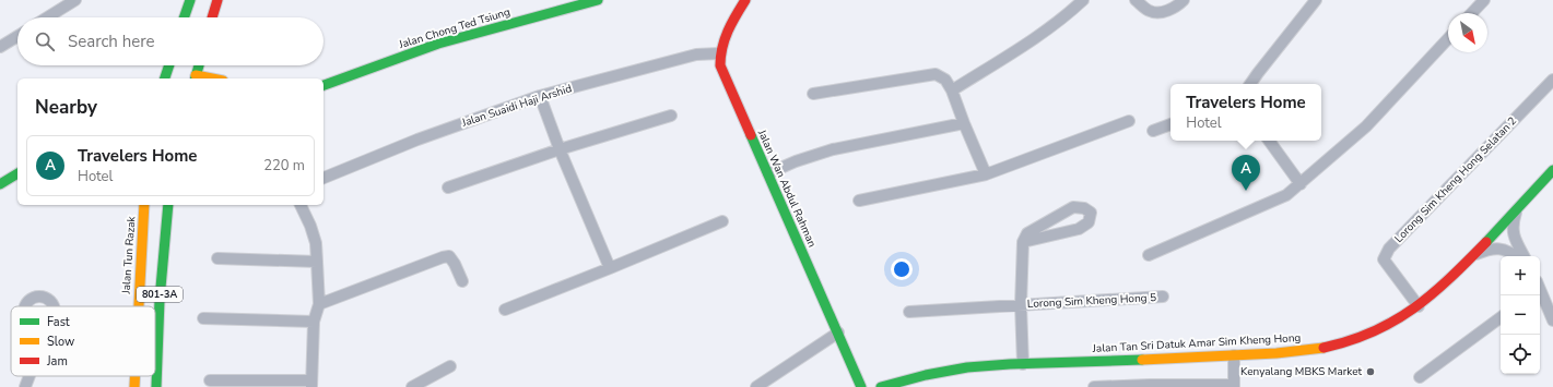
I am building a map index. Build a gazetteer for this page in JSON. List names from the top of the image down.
{
  "streets": {
    "main road": [
      "Jalan Chong Ted Tsiung",
      "Jalan Wan Abdul Rahman",
      "Jalan Tun Razak",
      "801-3A",
      "Jalan Tan Sri Datuk Amar Sim Kheng Hong"
    ],
    "street": ["Jalan Suaidi Haji Arshid", "Lorong Sim Kheng Hong Selatan 2", "Lorong Sim Kheng Hong 5"]
  },
  "crossings": [
    ["Jalan Suaidi Haji Arshid", "Jalan Wan Abdul Rahman"],
    ["Lorong Sim Kheng Hong Selatan 2", "Jalan Tan Sri Datuk Amar Sim Kheng Hong"],
    ["Lorong Sim Kheng Hong 5", "Jalan Tan Sri Datuk Amar Sim Kheng Hong"]
  ],
  "places": ["Kenyalang MBKS Market"],
  "legend": ["Fast", "Slow", "Jam"],
  "north": "bottom right",
  "page": {
    "search": "Search here",
    "heading": "Nearby",
    "popup": ["Travelers Home", "Hotel"],
    "list": [
      {
        "mark": "A",
        "name": "Travelers Home",
        "note": "Hotel",
        "value": "220 m"
      }
    ],
    "pins": "A",
    "map_buttons": ["+", "−"]
  }
}
